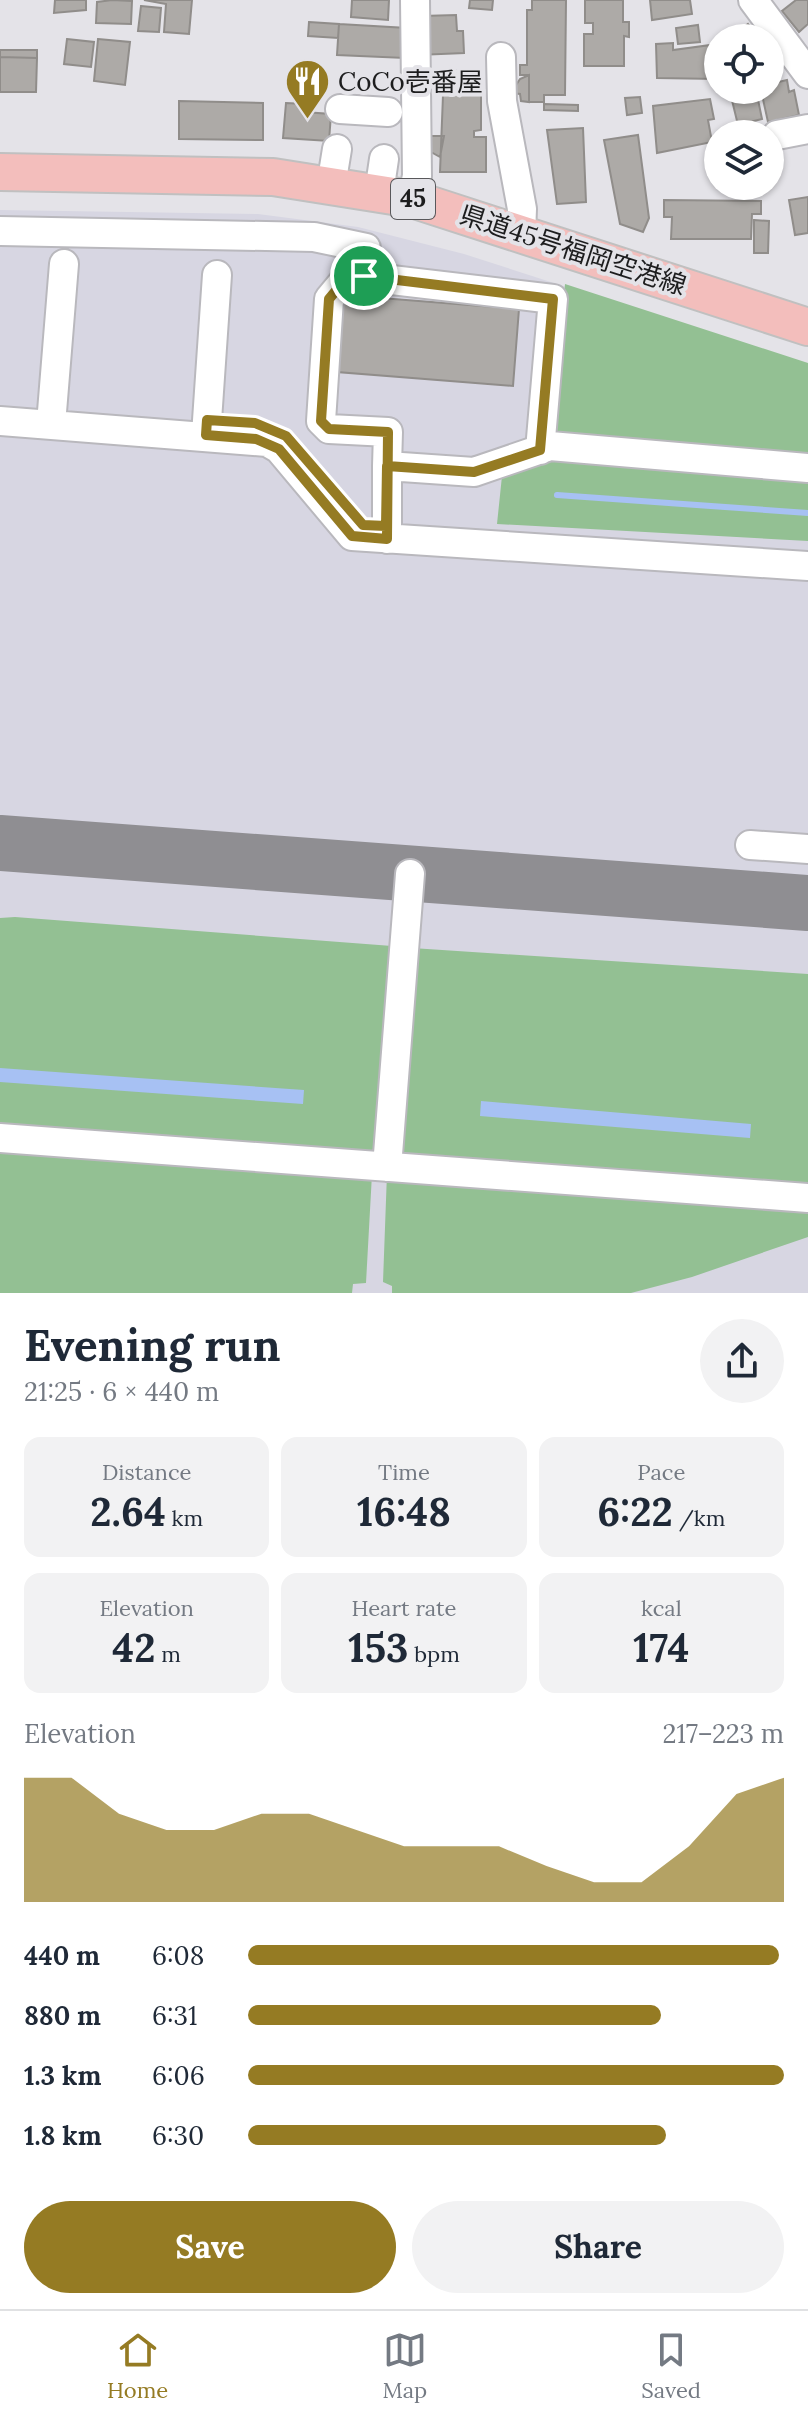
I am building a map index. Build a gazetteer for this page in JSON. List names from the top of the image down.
{
  "streets": {
    "main road": ["45", "県道45号福岡空港線"]
  },
  "places": {
    "restaurant": ["CoCo壱番屋"]
  },
  "page": {
    "heading": ["Evening run", "21:25 · 6 × 440 m"],
    "stats": [
      ["Distance", "2.64 km"],
      ["Time", "16:48"],
      ["Pace", "6:22 /km"],
      ["Elevation", "42 m"],
      ["Heart rate", "153 bpm"],
      ["kcal", "174"]
    ],
    "chart": ["Elevation", "217–223 m"],
    "list": [
      {
        "name": "440 m",
        "note": "6:08"
      },
      {
        "name": "880 m",
        "note": "6:31"
      },
      {
        "name": "1.3 km",
        "note": "6:06"
      },
      {
        "name": "1.8 km",
        "note": "6:30"
      }
    ],
    "buttons": ["Save", "Share"],
    "tabs": ["Home", "Map", "Saved"]
  }
}
